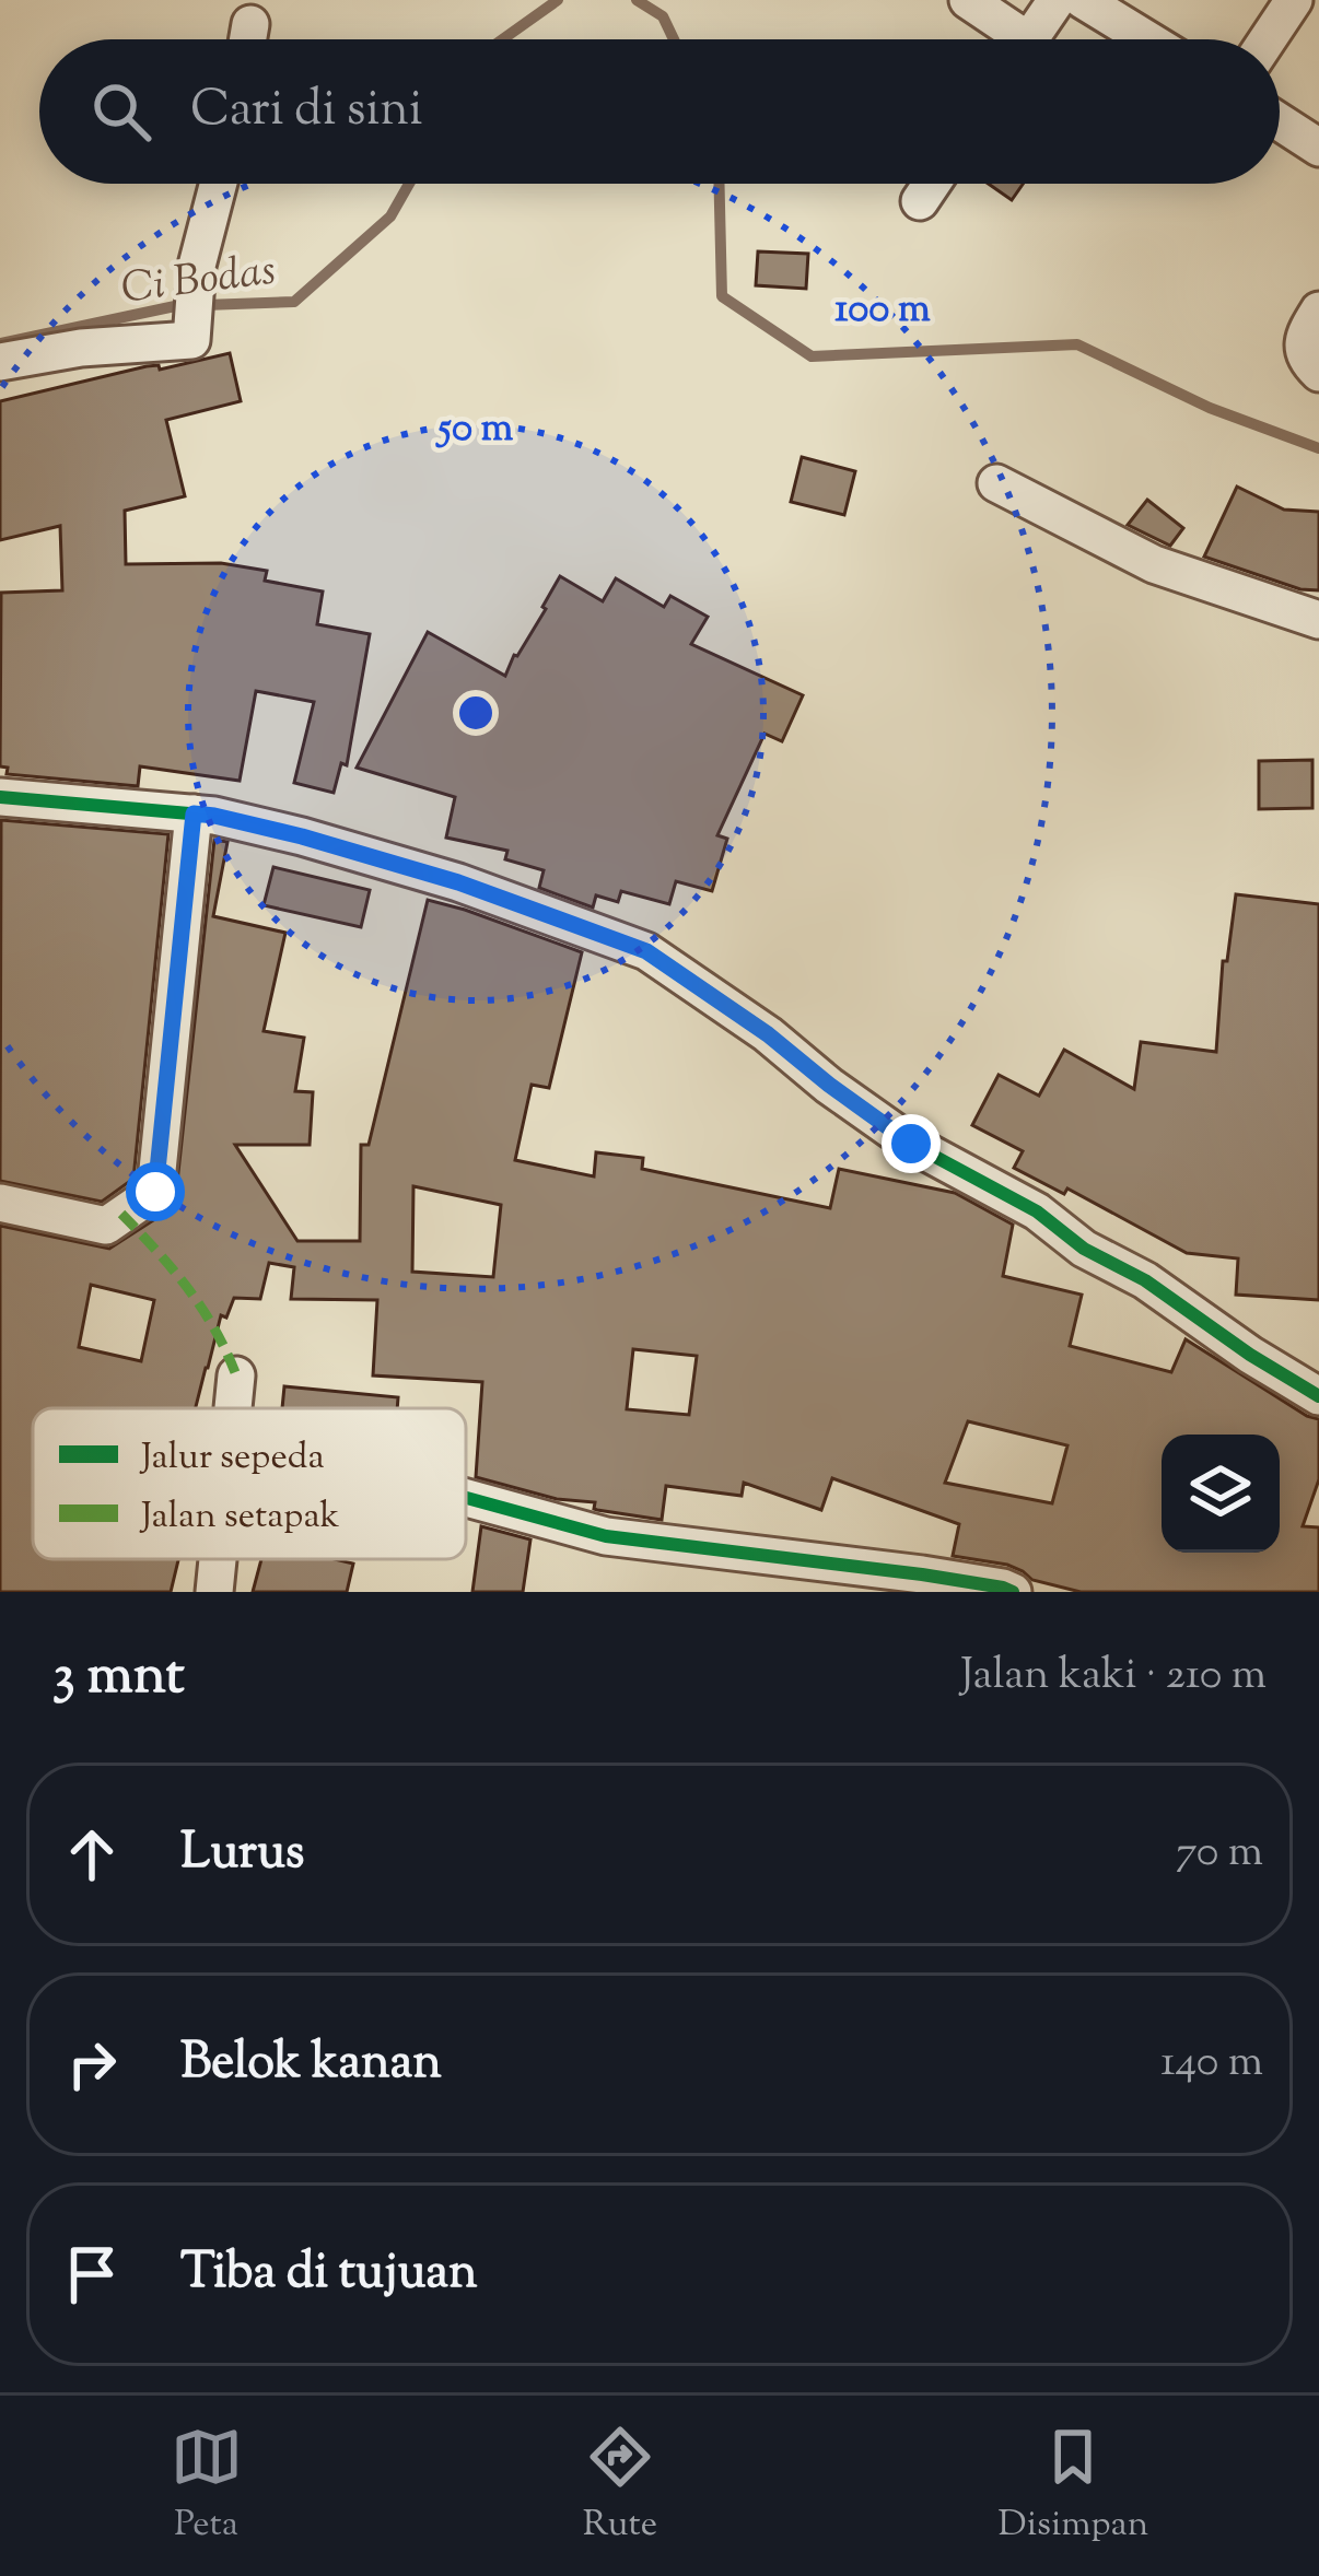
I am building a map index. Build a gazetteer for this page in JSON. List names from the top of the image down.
{
  "water": ["Ci Bodas"],
  "legend": ["Jalur sepeda", "Jalan setapak"],
  "page": {
    "search": "Cari di sini",
    "heading": ["3 mnt", "Jalan kaki · 210 m"],
    "list": [
      ["Lurus", "70 m"],
      ["Belok kanan", "140 m"],
      "Tiba di tujuan"
    ],
    "nav": ["Peta", "Rute", "Disimpan"]
  },
  "rings": ["100 m", "50 m"]
}
